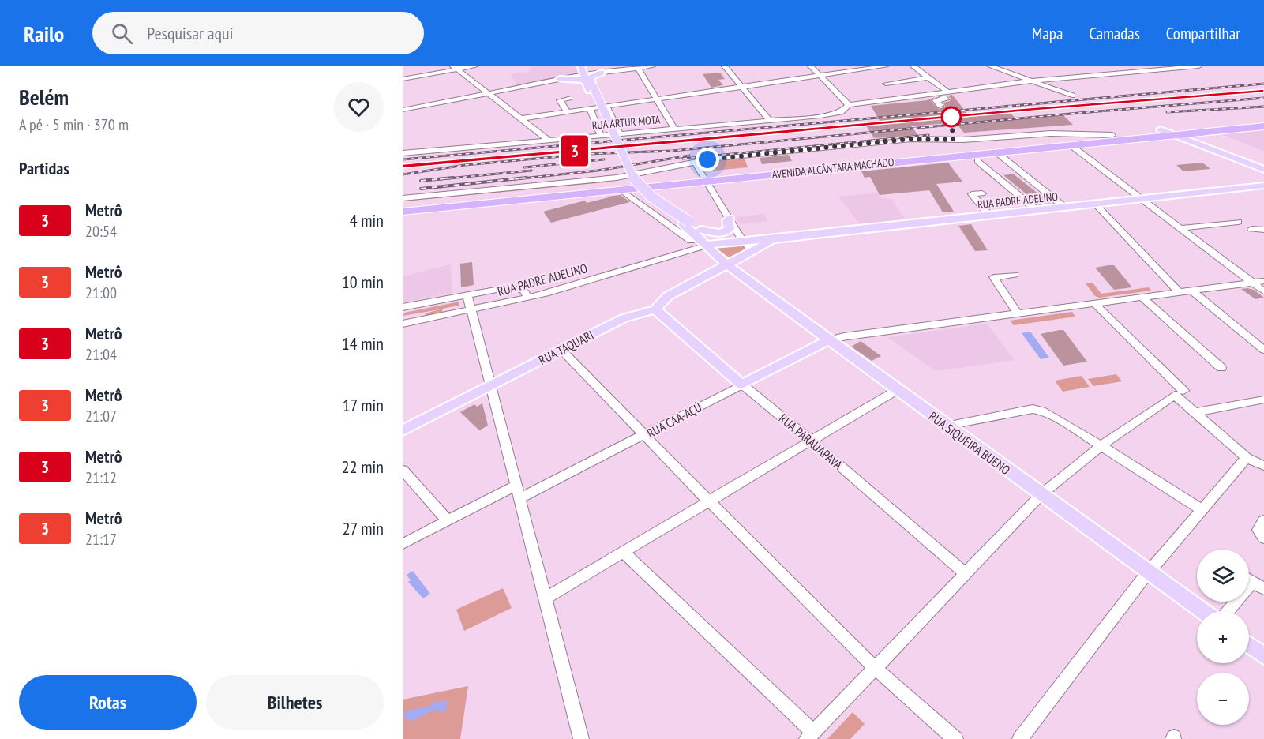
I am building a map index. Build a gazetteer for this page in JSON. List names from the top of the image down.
{
  "streets": {
    "highway": ["AVENIDA ALCÂNTARA MACHADO"],
    "main road": [
      "RUA PADRE ADELINO",
      "RUA TAQUARI",
      "RUA CAA-AÇÚ",
      "RUA PARAUAPAVA",
      "RUA SIQUEIRA BUENO"
    ],
    "street": ["RUA ARTUR MOTA"]
  },
  "crossings": [
    ["RUA PADRE ADELINO", "RUA TAQUARI"],
    ["RUA PADRE ADELINO", "RUA SIQUEIRA BUENO"],
    ["RUA TAQUARI", "RUA PARAUAPAVA"],
    ["RUA TAQUARI", "RUA SIQUEIRA BUENO"],
    ["RUA CAA-AÇÚ", "RUA PARAUAPAVA"],
    ["RUA CAA-AÇÚ", "RUA SIQUEIRA BUENO"]
  ],
  "lines": ["metro line 3"],
  "page": {
    "header": "Railo",
    "search": "Pesquisar aqui",
    "nav": ["Mapa", "Camadas", "Compartilhar"],
    "heading": [
      ["Belém", "A pé · 5 min · 370 m"],
      "Partidas"
    ],
    "on_map": "3",
    "list": [
      {
        "mark": "3",
        "name": "Metrô",
        "note": "20:54",
        "value": "4 min"
      },
      {
        "mark": "3",
        "name": "Metrô",
        "note": "21:00",
        "value": "10 min"
      },
      {
        "mark": "3",
        "name": "Metrô",
        "note": "21:04",
        "value": "14 min"
      },
      {
        "mark": "3",
        "name": "Metrô",
        "note": "21:07",
        "value": "17 min"
      },
      {
        "mark": "3",
        "name": "Metrô",
        "note": "21:12",
        "value": "22 min"
      },
      {
        "mark": "3",
        "name": "Metrô",
        "note": "21:17",
        "value": "27 min"
      }
    ],
    "map_buttons": ["+", "−"],
    "buttons": ["Rotas", "Bilhetes"]
  }
}
